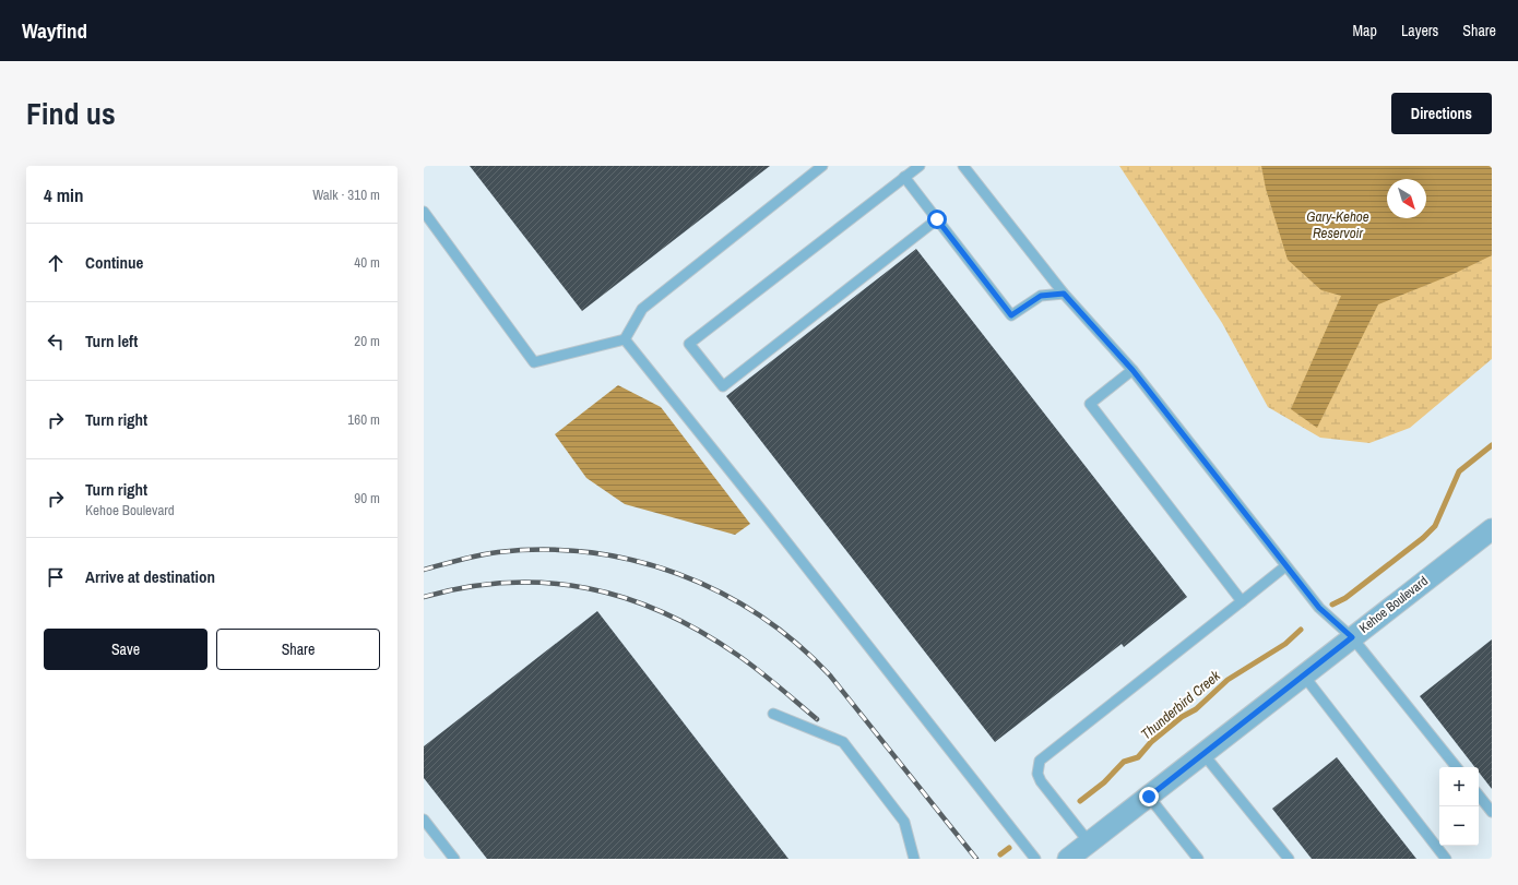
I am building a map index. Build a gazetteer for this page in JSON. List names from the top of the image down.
{
  "streets": {
    "street": ["Kehoe Boulevard"]
  },
  "water": ["Gary-Kehoe Reservoir", "Thunderbird Creek"],
  "north": "bottom right",
  "page": {
    "header": "Wayfind",
    "nav": ["Map", "Layers", "Share"],
    "title": "Find us",
    "buttons": [
      "Directions",
      ["Save", "Share"]
    ],
    "heading": ["4 min", "Walk · 310 m"],
    "list": [
      ["Continue", "40 m"],
      ["Turn left", "20 m"],
      ["Turn right", "160 m"],
      ["Turn right", "Kehoe Boulevard", "90 m"],
      "Arrive at destination"
    ],
    "map_buttons": ["+", "−"]
  }
}
